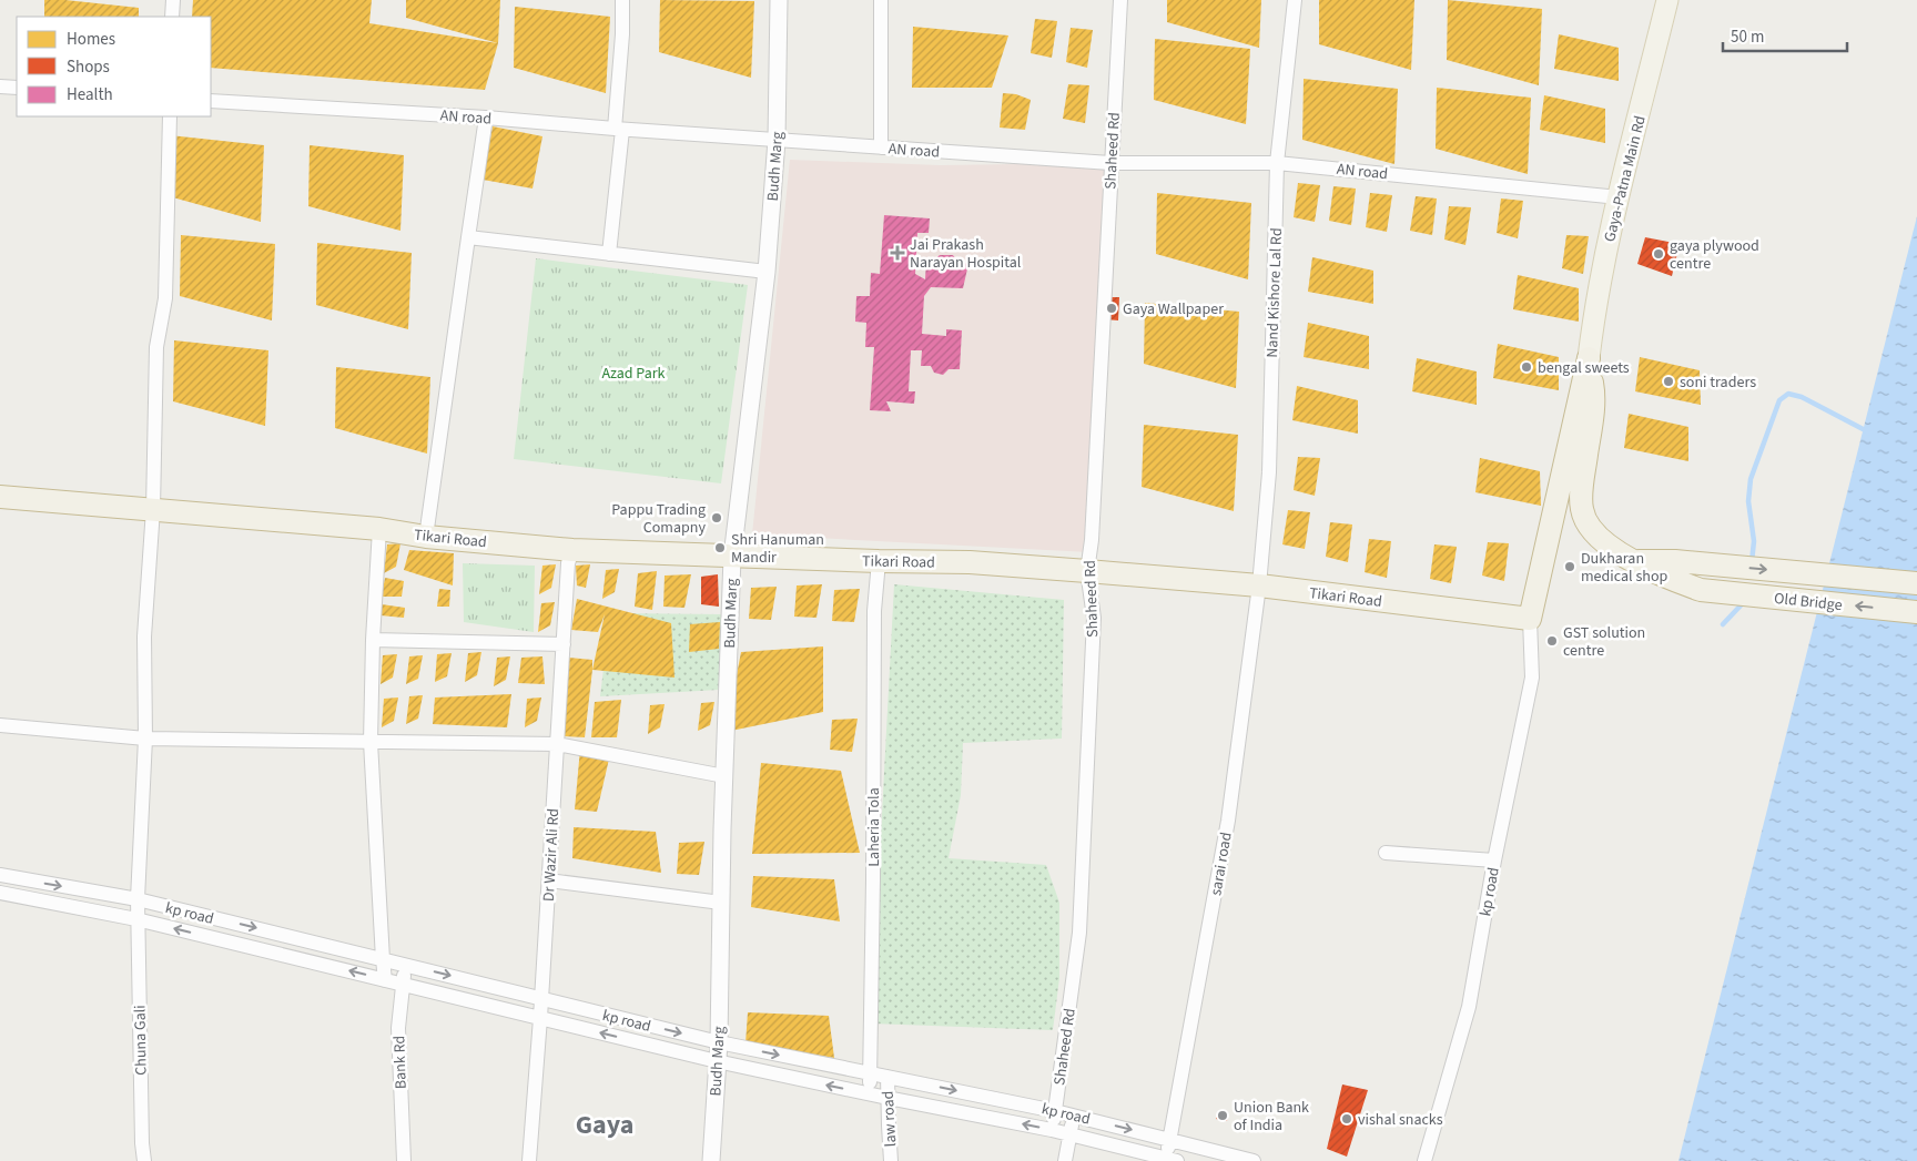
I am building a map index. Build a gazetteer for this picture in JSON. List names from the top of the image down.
{
  "streets": {
    "highway": ["Tikari Road", "Old Bridge"],
    "main road": ["Gaya-Patna Main Rd"],
    "street": [
      "AN road",
      "Shaheed Rd",
      "Budh Marg",
      "Nand Kishore Lal Rd",
      "Laheria Tola",
      "Dr Wazir Ali Rd",
      "sarai road",
      "kp road",
      "Chuna Gali",
      "Bank Rd",
      "law road"
    ]
  },
  "crossings": [
    ["AN road", "Shaheed Rd"],
    ["AN road", "Budh Marg"],
    ["AN road", "Gaya-Patna Main Rd"],
    ["AN road", "Nand Kishore Lal Rd"],
    ["Shaheed Rd", "Tikari Road"],
    ["Shaheed Rd", "kp road"],
    ["Budh Marg", "Tikari Road"],
    ["Budh Marg", "kp road"],
    ["Gaya-Patna Main Rd", "Old Bridge"],
    ["Nand Kishore Lal Rd", "Tikari Road"],
    ["Nand Kishore Lal Rd", "sarai road"],
    ["Tikari Road", "Laheria Tola"],
    ["Tikari Road", "Dr Wazir Ali Rd"],
    ["Tikari Road", "sarai road"],
    ["Tikari Road", "kp road"],
    ["Tikari Road", "Chuna Gali"],
    ["Laheria Tola", "kp road"],
    ["Dr Wazir Ali Rd", "kp road"],
    ["sarai road", "kp road"],
    ["kp road", "Chuna Gali"],
    ["kp road", "Bank Rd"],
    ["kp road", "law road"]
  ],
  "districts": ["Gaya"],
  "parks": ["Azad Park"],
  "places": {
    "health": ["Jai Prakash Narayan Hospital"],
    "other": [
      "gaya plywood centre",
      "Gaya Wallpaper",
      "bengal sweets",
      "soni traders",
      "Pappu Trading Comapny",
      "Shri Hanuman Mandir",
      "Dukharan medical shop",
      "GST solution centre",
      "Union Bank of India",
      "vishal snacks"
    ]
  },
  "legend": ["Homes", "Shops", "Health"],
  "scale_bar": "50 m"
}
